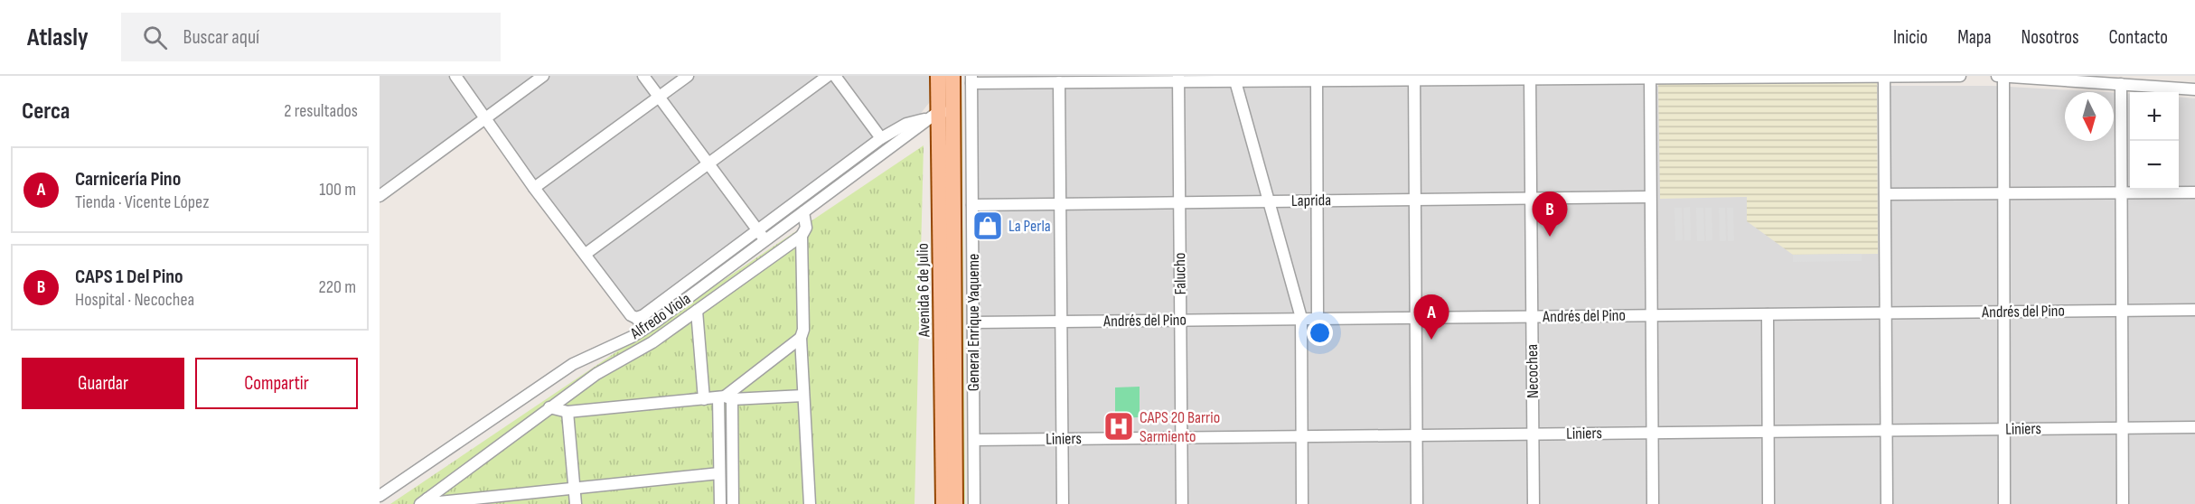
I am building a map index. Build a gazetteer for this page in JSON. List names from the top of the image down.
{
  "streets": {
    "main road": ["Avenida 6 de Julio"],
    "street": [
      "Laprida",
      "Falucho",
      "Andrés del Pino",
      "Alfredo Viola",
      "General Enrique Yaqueme",
      "Necochea",
      "Liniers"
    ]
  },
  "crossings": [
    ["Laprida", "Falucho"],
    ["Laprida", "General Enrique Yaqueme"],
    ["Laprida", "Necochea"],
    ["Falucho", "Andrés del Pino"],
    ["Falucho", "Liniers"],
    ["Avenida 6 de Julio", "Alfredo Viola"],
    ["Andrés del Pino", "General Enrique Yaqueme"],
    ["Andrés del Pino", "Necochea"],
    ["General Enrique Yaqueme", "Liniers"],
    ["Necochea", "Liniers"]
  ],
  "places": {
    "shop": ["La Perla"],
    "hospital": ["CAPS 20 Barrio Sarmiento"]
  },
  "north": "bottom",
  "page": {
    "header": "Atlasly",
    "search": "Buscar aquí",
    "nav": [
      "Inicio",
      "Mapa",
      "Nosotros",
      "Contacto"
    ],
    "heading": ["Cerca", "2 resultados"],
    "map_buttons": ["+", "−"],
    "list": [
      {
        "mark": "A",
        "name": "Carnicería Pino",
        "note": "Tienda · Vicente López",
        "value": "100 m"
      },
      {
        "mark": "B",
        "name": "CAPS 1 Del Pino",
        "note": "Hospital · Necochea",
        "value": "220 m"
      }
    ],
    "pins": ["B", "A"],
    "buttons": ["Guardar", "Compartir"]
  }
}
